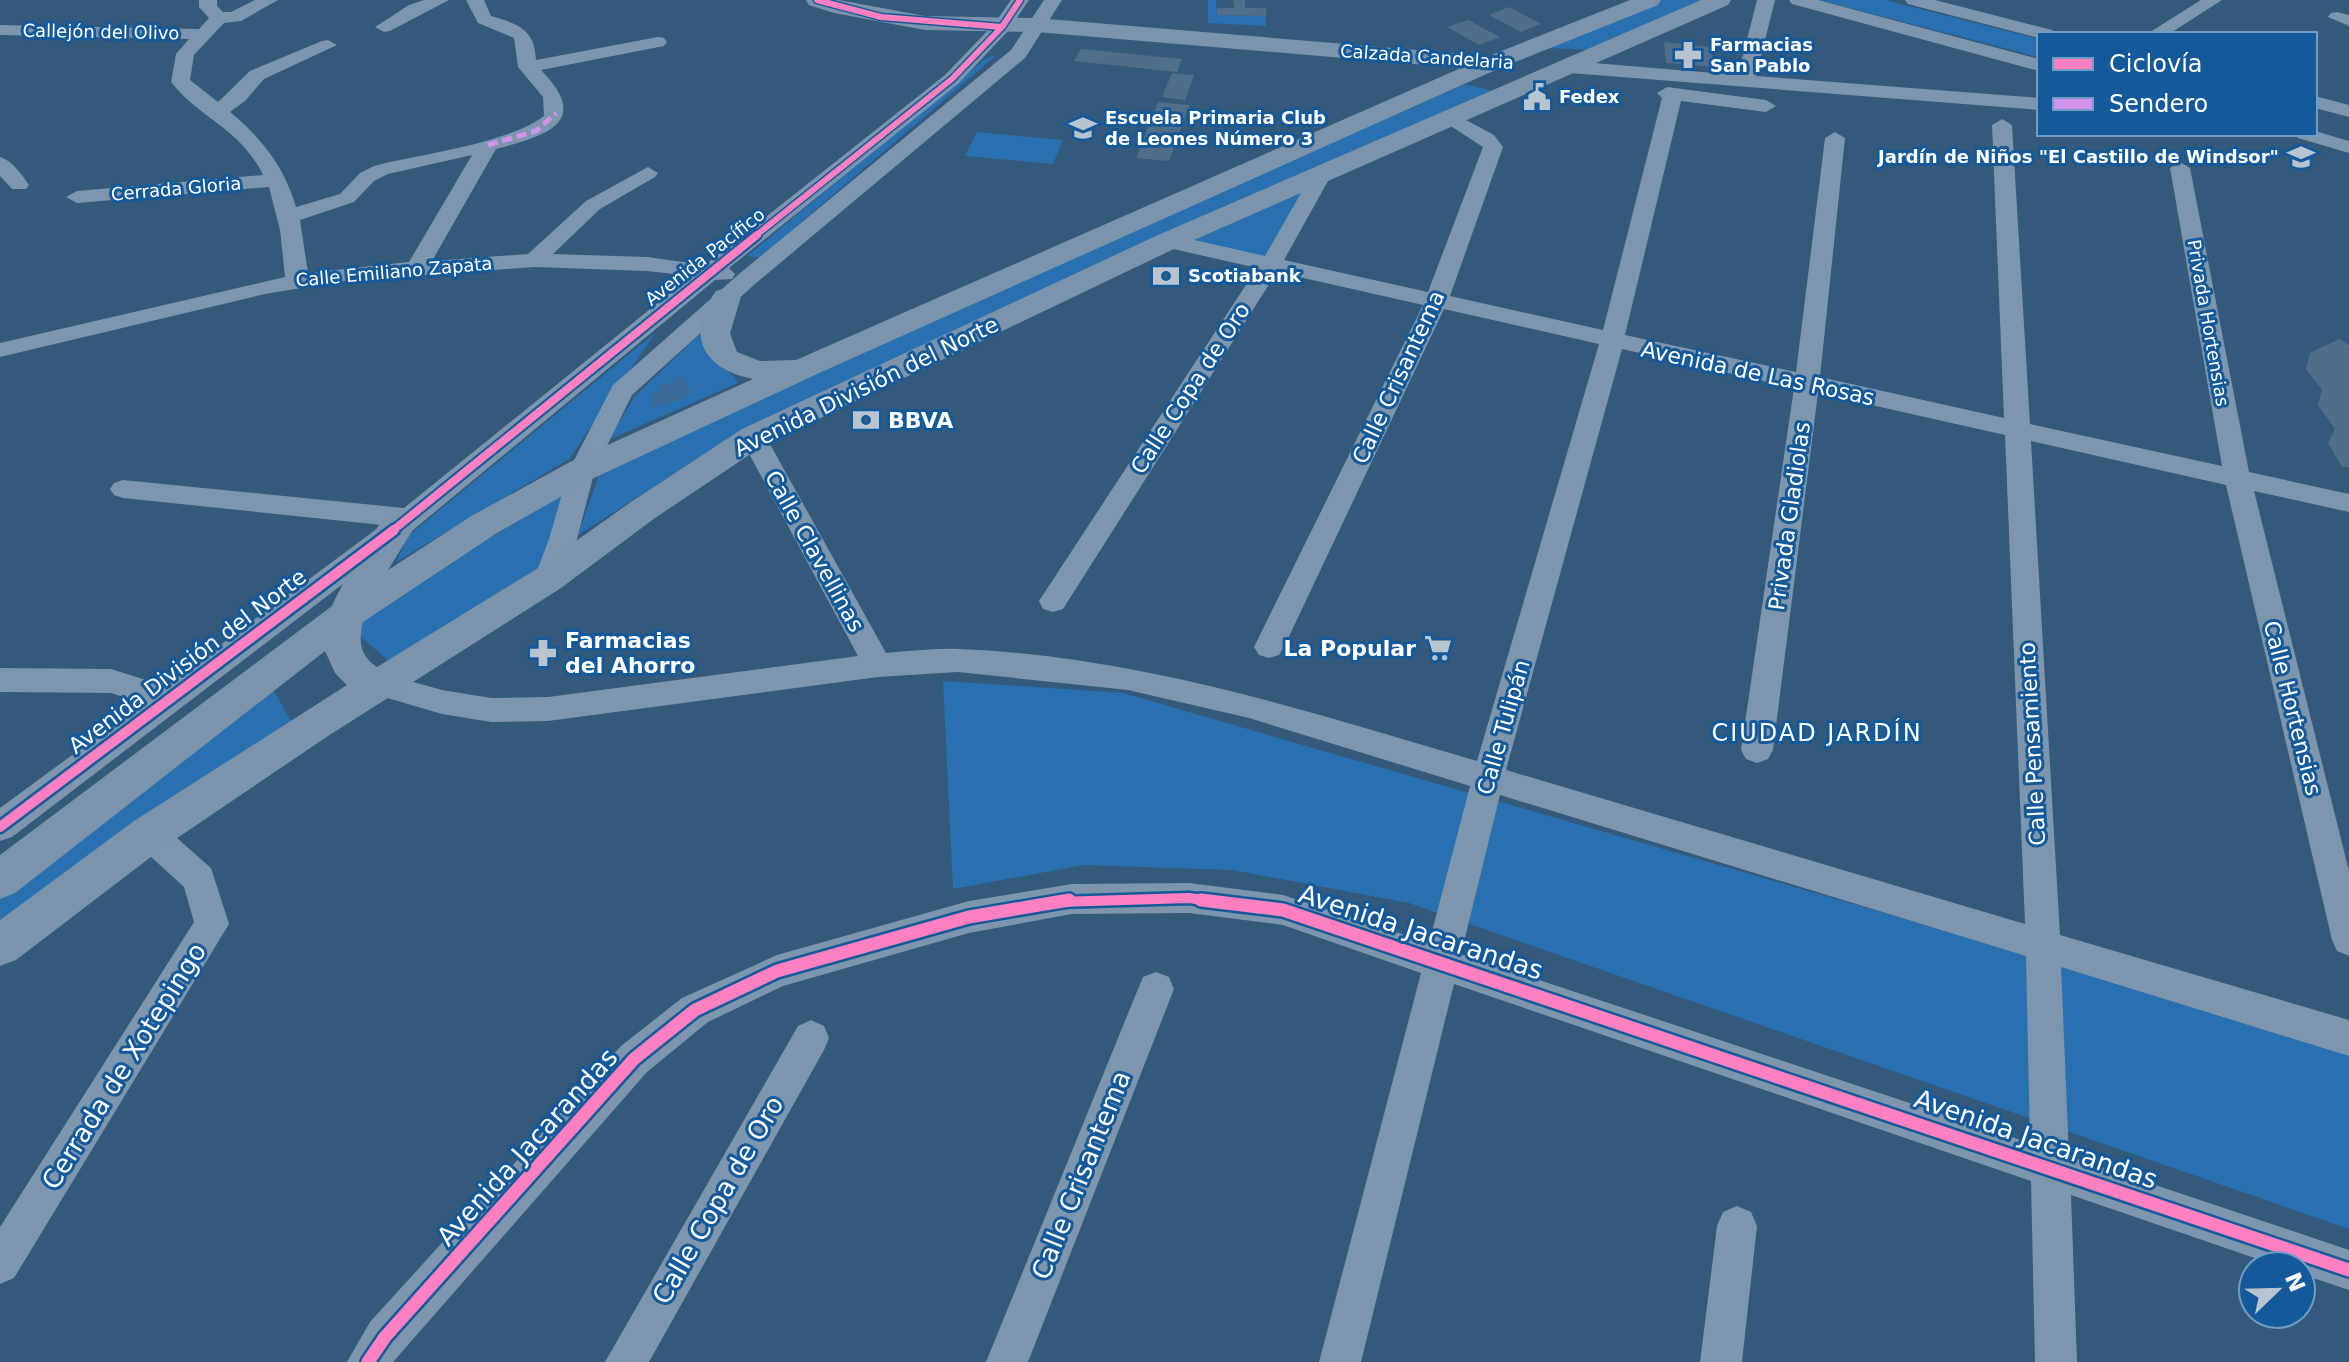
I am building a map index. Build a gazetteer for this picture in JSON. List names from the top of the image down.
{
  "streets": {
    "main road": ["Calzada Candelaria", "Avenida División del Norte"],
    "street": [
      "Callejón del Olivo",
      "Cerrada Gloria",
      "Avenida Pacífico",
      "Calle Emiliano Zapata",
      "Privada Hortensias",
      "Avenida de Las Rosas",
      "Calle Crisantema",
      "Calle Copa de Oro",
      "Privada Gladiolas",
      "Calle Clavellinas",
      "Calle Hortensias",
      "Calle Tulipán",
      "Calle Pensamiento",
      "Avenida Jacarandas",
      "Cerrada de Xotepingo"
    ]
  },
  "crossings": [
    ["Calzada Candelaria", "Avenida Pacífico"],
    ["Calzada Candelaria", "Avenida División del Norte"],
    ["Avenida Pacífico", "Calle Emiliano Zapata"],
    ["Avenida Pacífico", "Avenida División del Norte"],
    ["Privada Hortensias", "Avenida de Las Rosas"],
    ["Privada Hortensias", "Calle Hortensias"],
    ["Avenida de Las Rosas", "Calle Crisantema"],
    ["Avenida de Las Rosas", "Avenida División del Norte"],
    ["Avenida de Las Rosas", "Calle Copa de Oro"],
    ["Avenida de Las Rosas", "Privada Gladiolas"],
    ["Avenida de Las Rosas", "Calle Hortensias"],
    ["Avenida de Las Rosas", "Calle Tulipán"],
    ["Avenida de Las Rosas", "Calle Pensamiento"],
    ["Calle Crisantema", "Avenida División del Norte"],
    ["Avenida División del Norte", "Calle Copa de Oro"],
    ["Avenida División del Norte", "Calle Clavellinas"],
    ["Avenida División del Norte", "Cerrada de Xotepingo"],
    ["Calle Tulipán", "Avenida Jacarandas"],
    ["Calle Pensamiento", "Avenida Jacarandas"]
  ],
  "districts": ["CIUDAD JARDÍN"],
  "places": {
    "pharmacy": ["Farmacias San Pablo", "Farmacias del Ahorro"],
    "public building": ["Fedex"],
    "school or university": ["Escuela Primaria Club de Leones Número 3", "Jardín de Niños \"El Castillo de Windsor\""],
    "bank": ["Scotiabank", "BBVA"],
    "supermarket": ["La Popular"]
  },
  "legend": ["Ciclovía", "Sendero"],
  "north": "top right"
}
